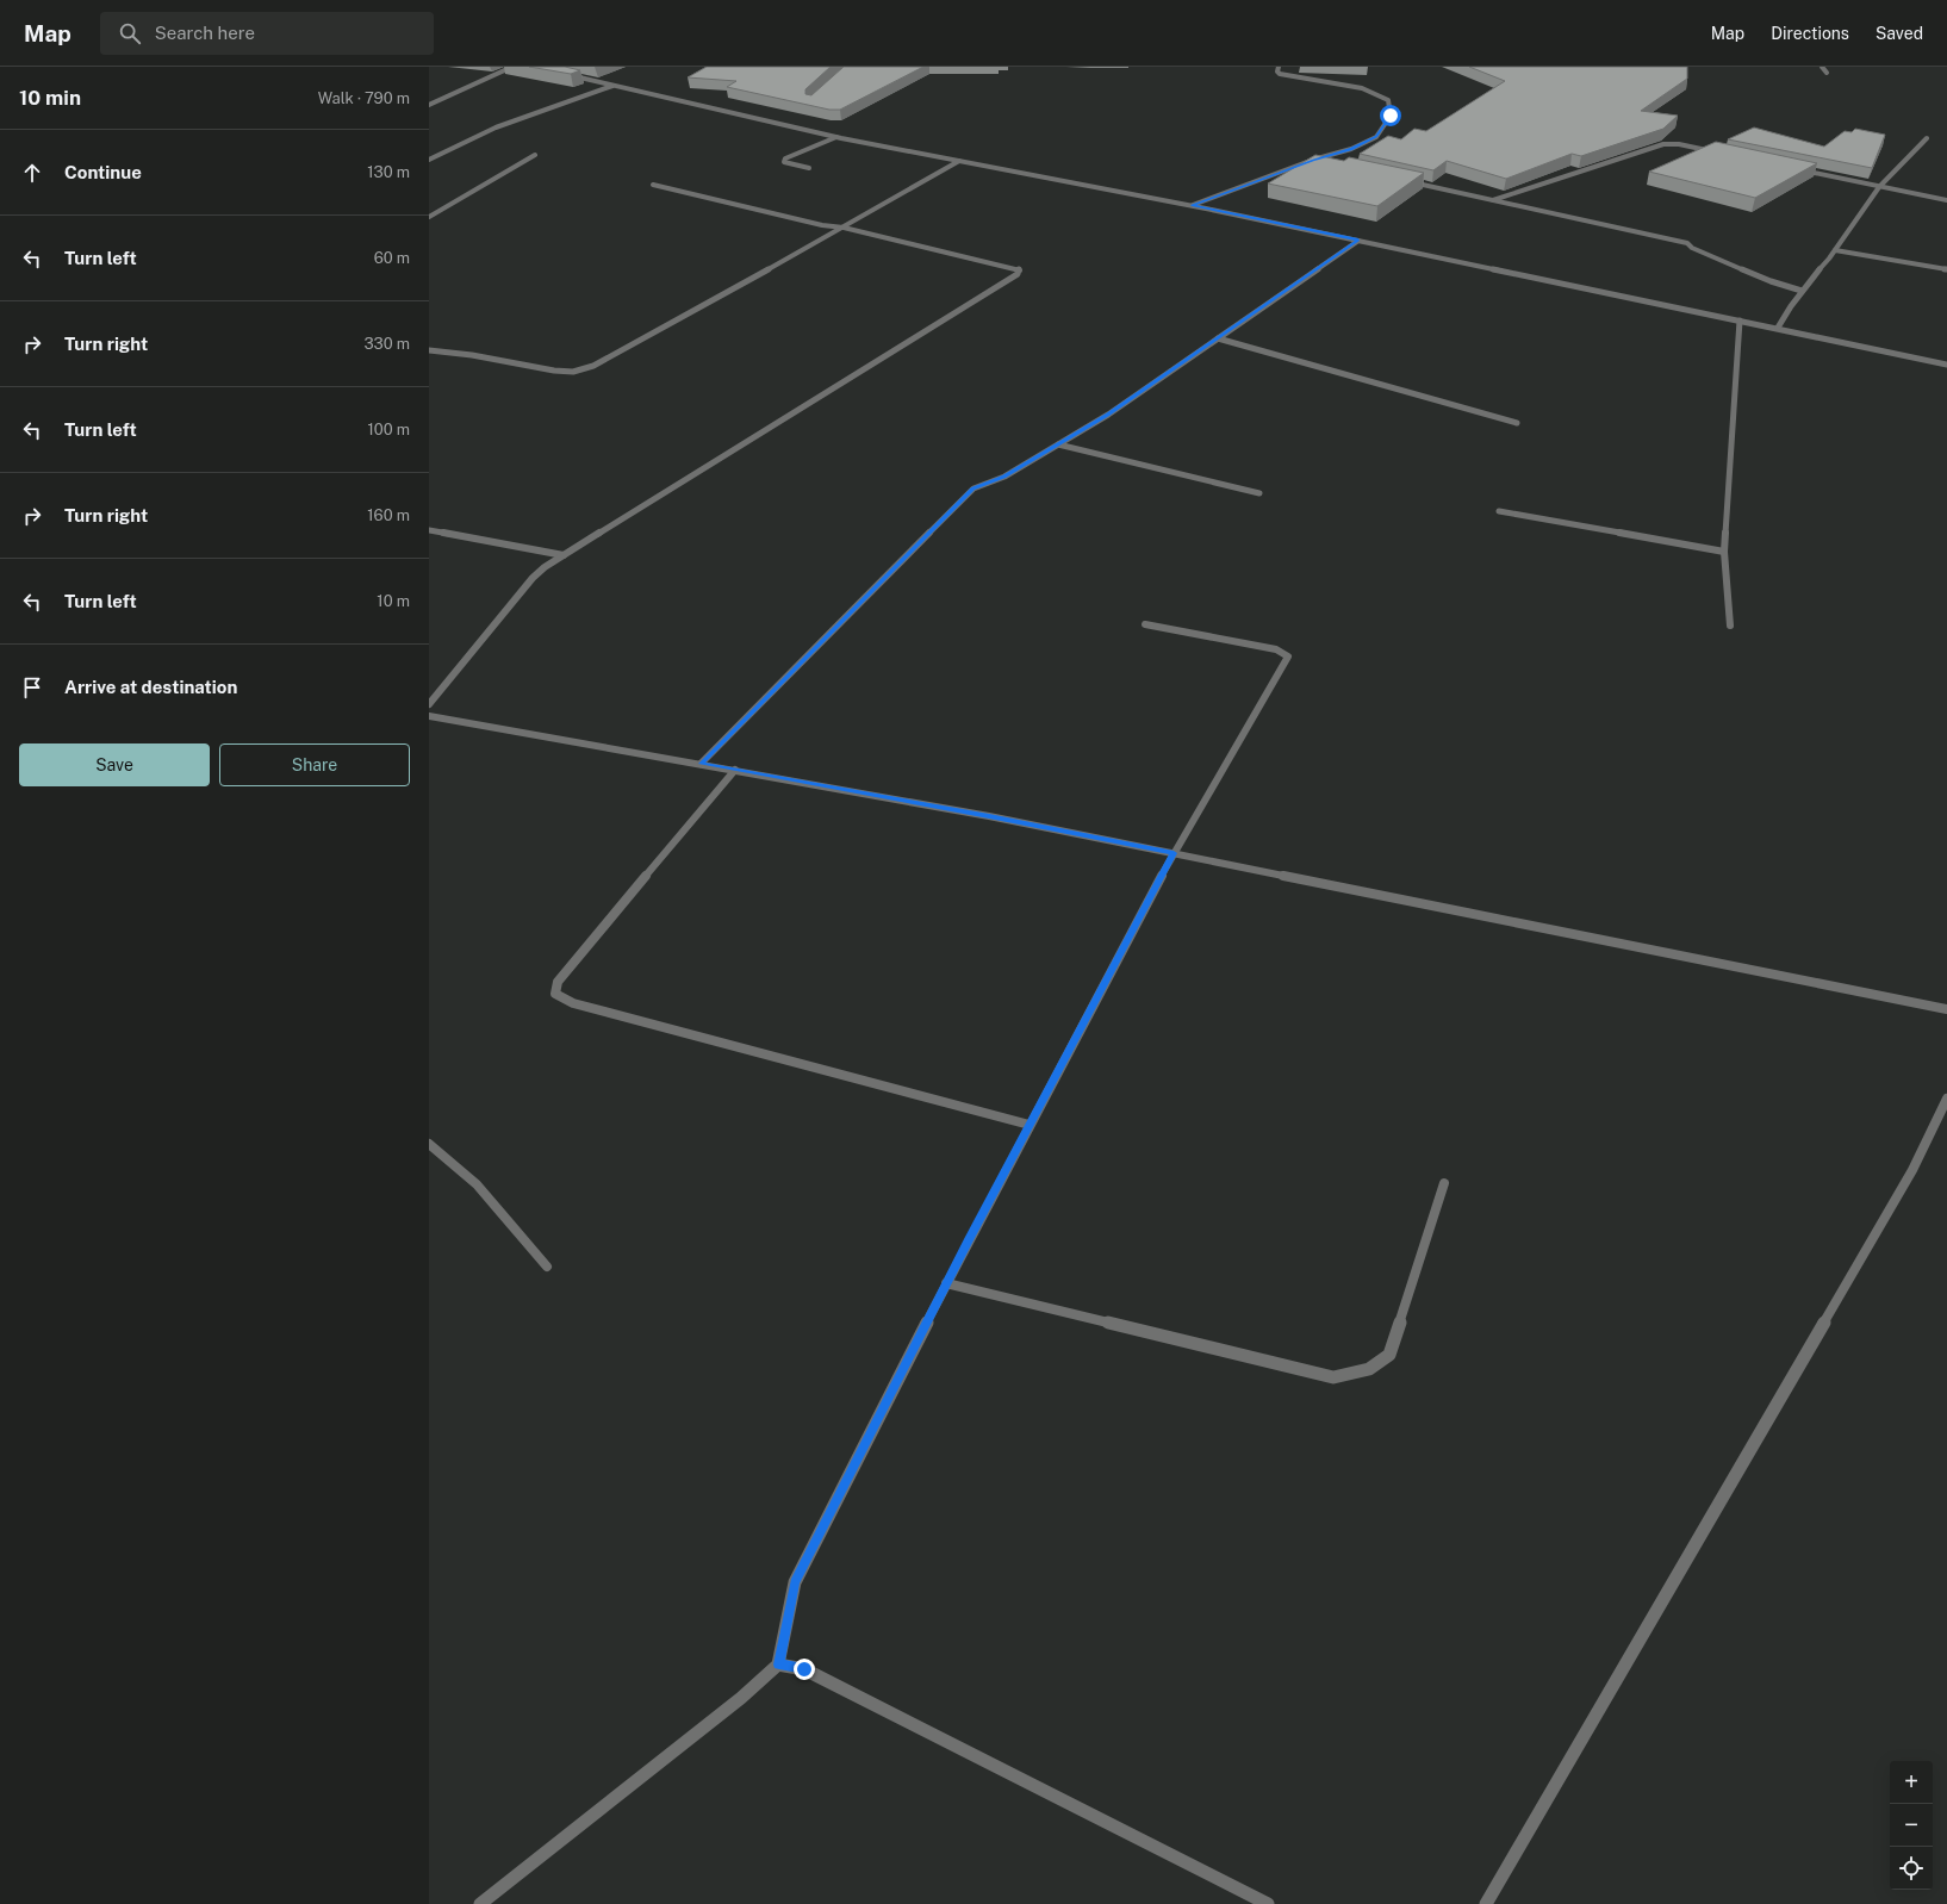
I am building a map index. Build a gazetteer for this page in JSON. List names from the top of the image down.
{
  "page": {
    "header": "Map",
    "search": "Search here",
    "nav": ["Map", "Directions", "Saved"],
    "heading": ["10 min", "Walk · 790 m"],
    "list": [
      ["Continue", "130 m"],
      ["Turn left", "60 m"],
      ["Turn right", "330 m"],
      ["Turn left", "100 m"],
      ["Turn right", "160 m"],
      ["Turn left", "10 m"],
      "Arrive at destination"
    ],
    "buttons": ["Save", "Share"],
    "map_buttons": ["+", "−"]
  }
}
